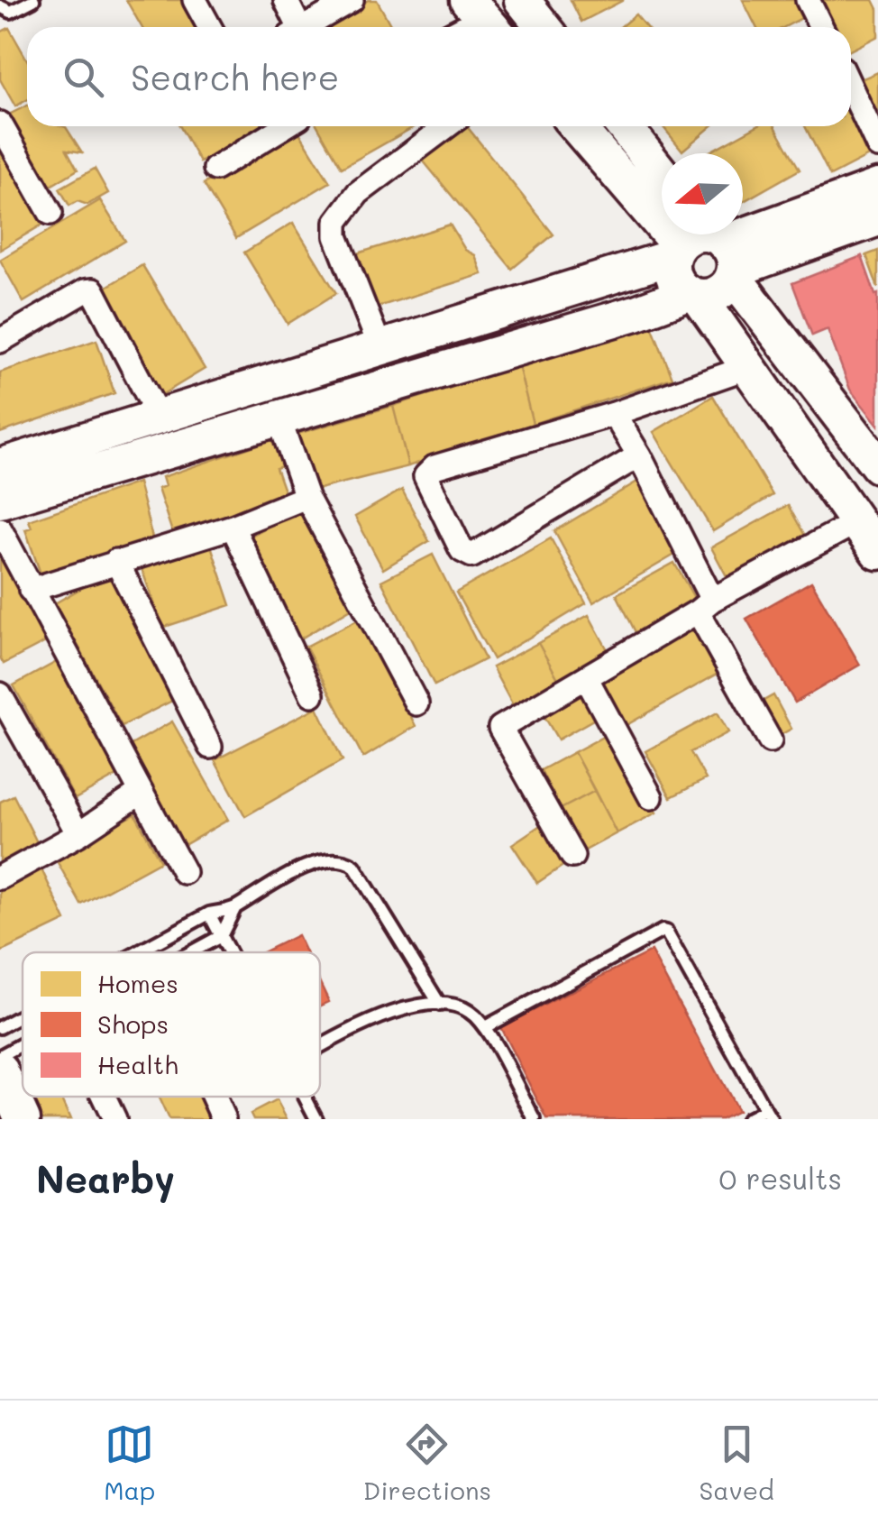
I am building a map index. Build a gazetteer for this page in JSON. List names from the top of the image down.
{
  "legend": ["Homes", "Shops", "Health"],
  "north": "left",
  "page": {
    "search": "Search here",
    "heading": ["Nearby", "0 results"],
    "nav": ["Map", "Directions", "Saved"]
  }
}
